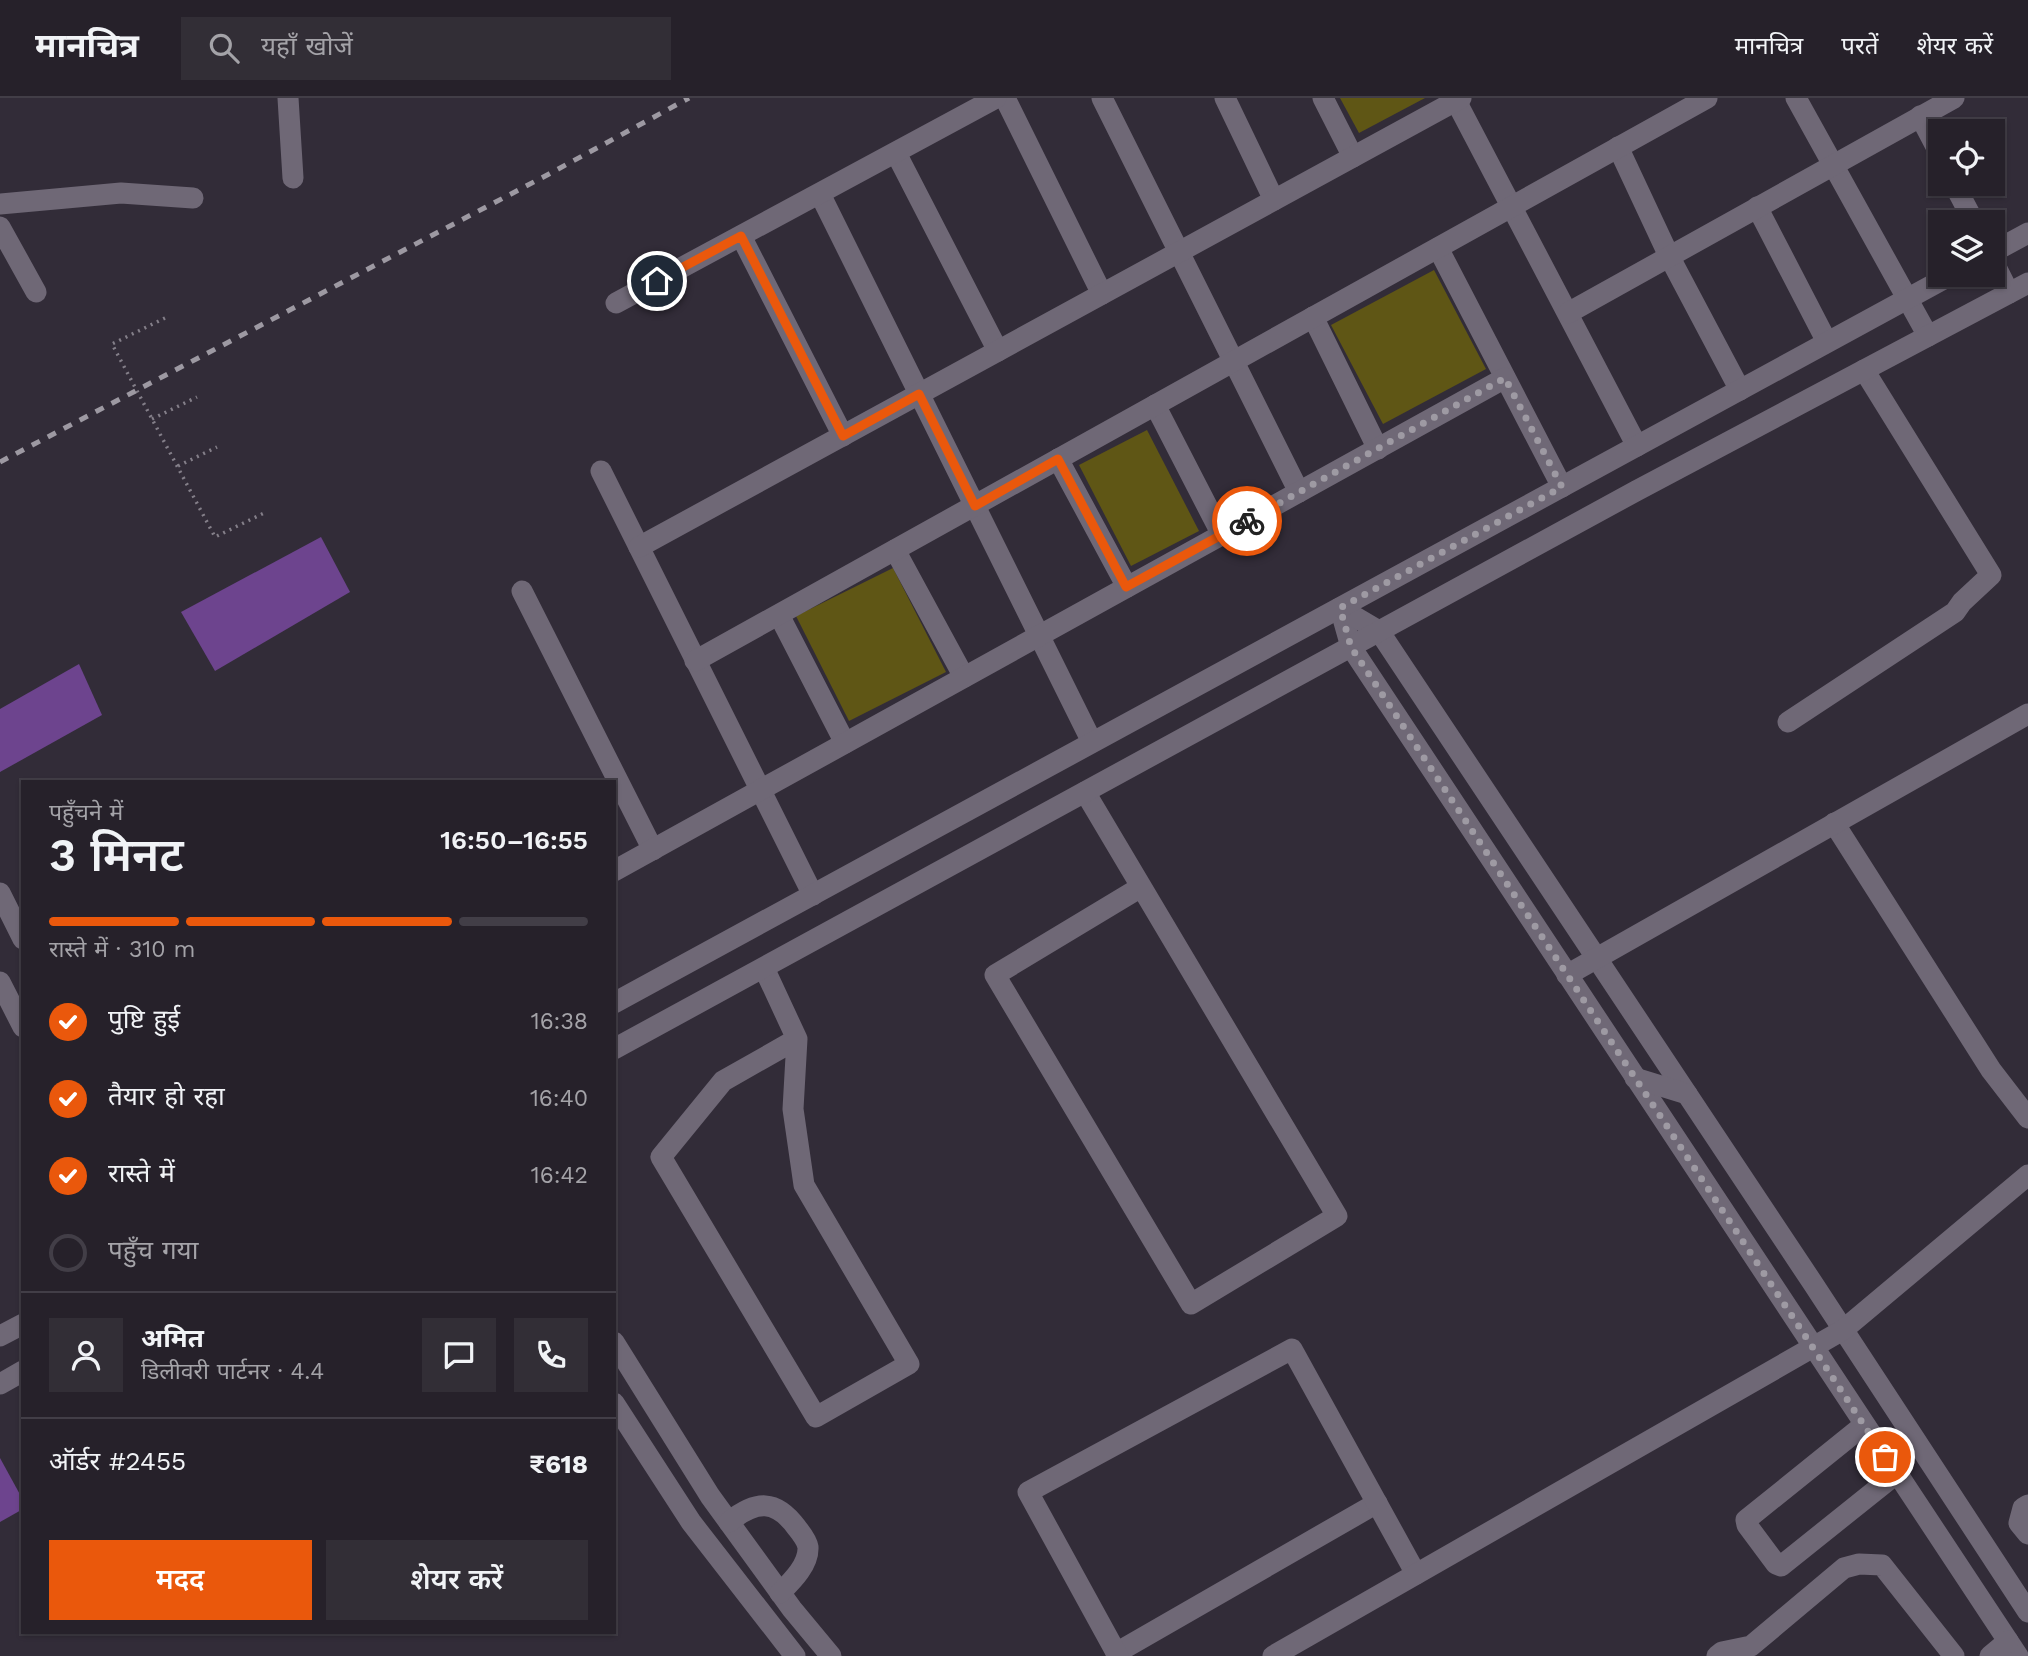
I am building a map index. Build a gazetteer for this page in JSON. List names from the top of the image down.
{
  "page": {
    "header": "मानचित्र",
    "search": "यहाँ खोजें",
    "nav": ["मानचित्र", "परतें", "शेयर करें"],
    "heading": ["3 मिनट", "पहुँचने में", "16:50–16:55"],
    "panel": [
      "अमित",
      "डिलीवरी पार्टनर · 4.4",
      "ऑर्डर #2455",
      "₹618"
    ],
    "bar": "रास्ते में · 310 m",
    "list": [
      ["पुष्टि हुई", "16:38"],
      ["तैयार हो रहा", "16:40"],
      ["रास्ते में", "16:42"],
      "पहुँच गया"
    ],
    "buttons": ["मदद", "शेयर करें"]
  }
}
